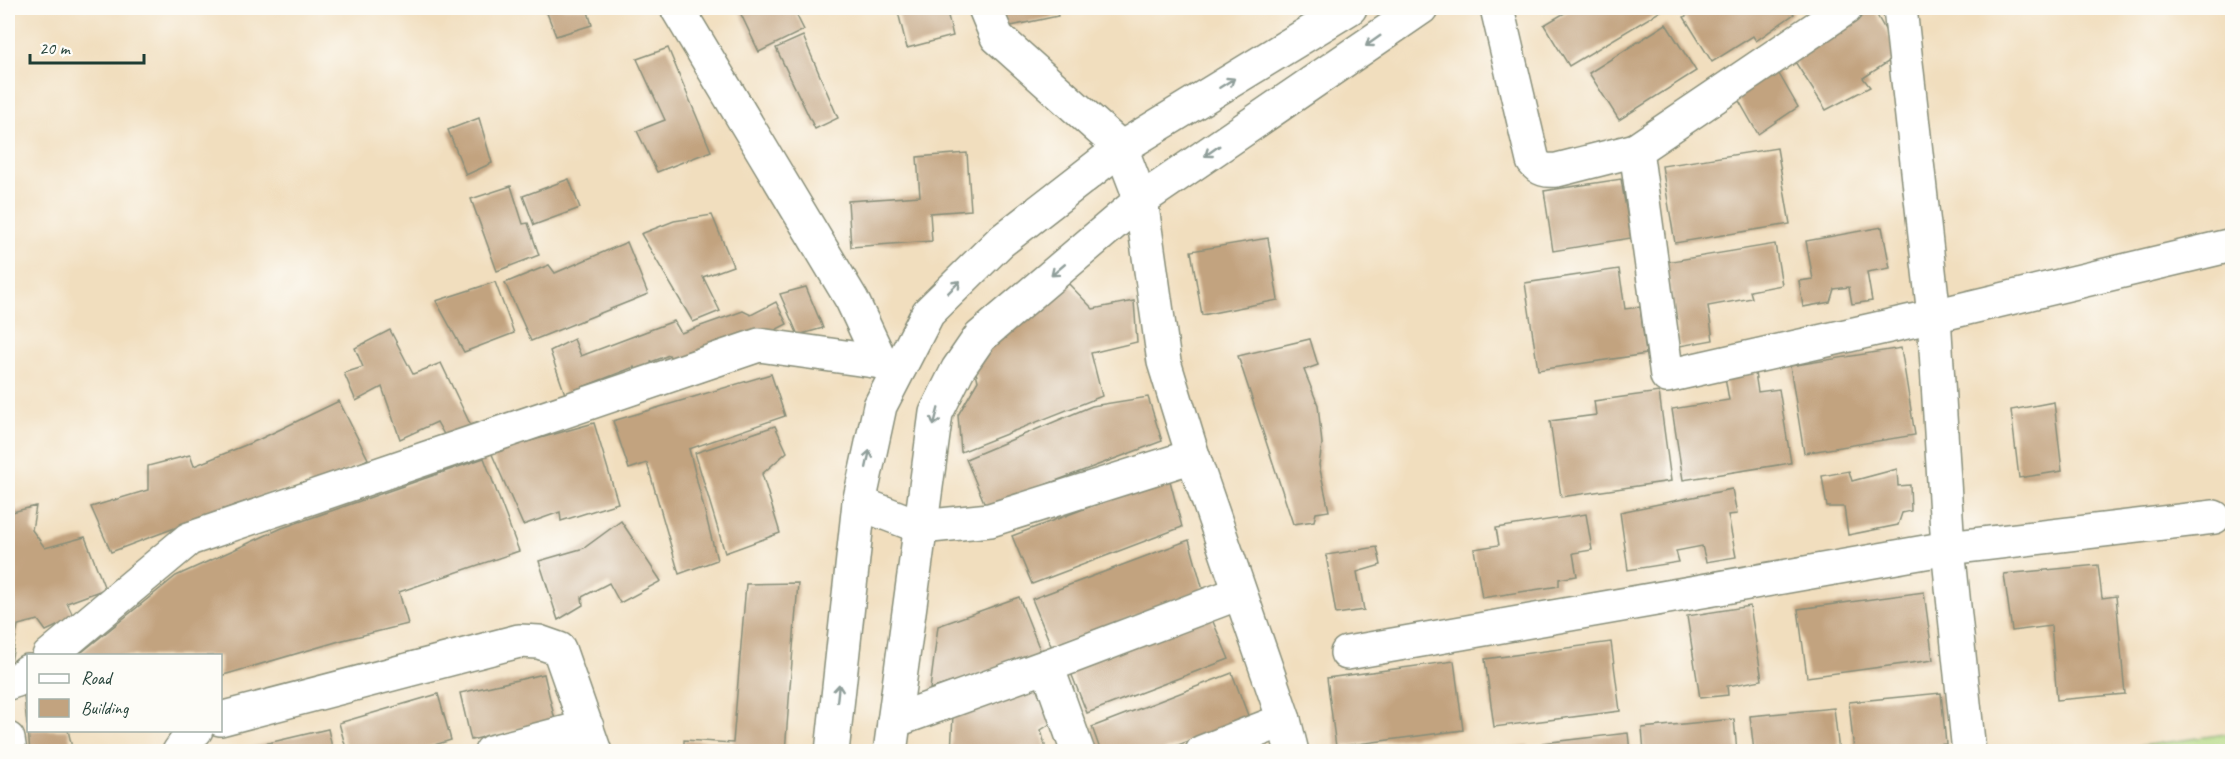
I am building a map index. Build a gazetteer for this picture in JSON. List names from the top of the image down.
{
  "legend": ["Road", "Building"],
  "scale_bar": "20 m"
}
